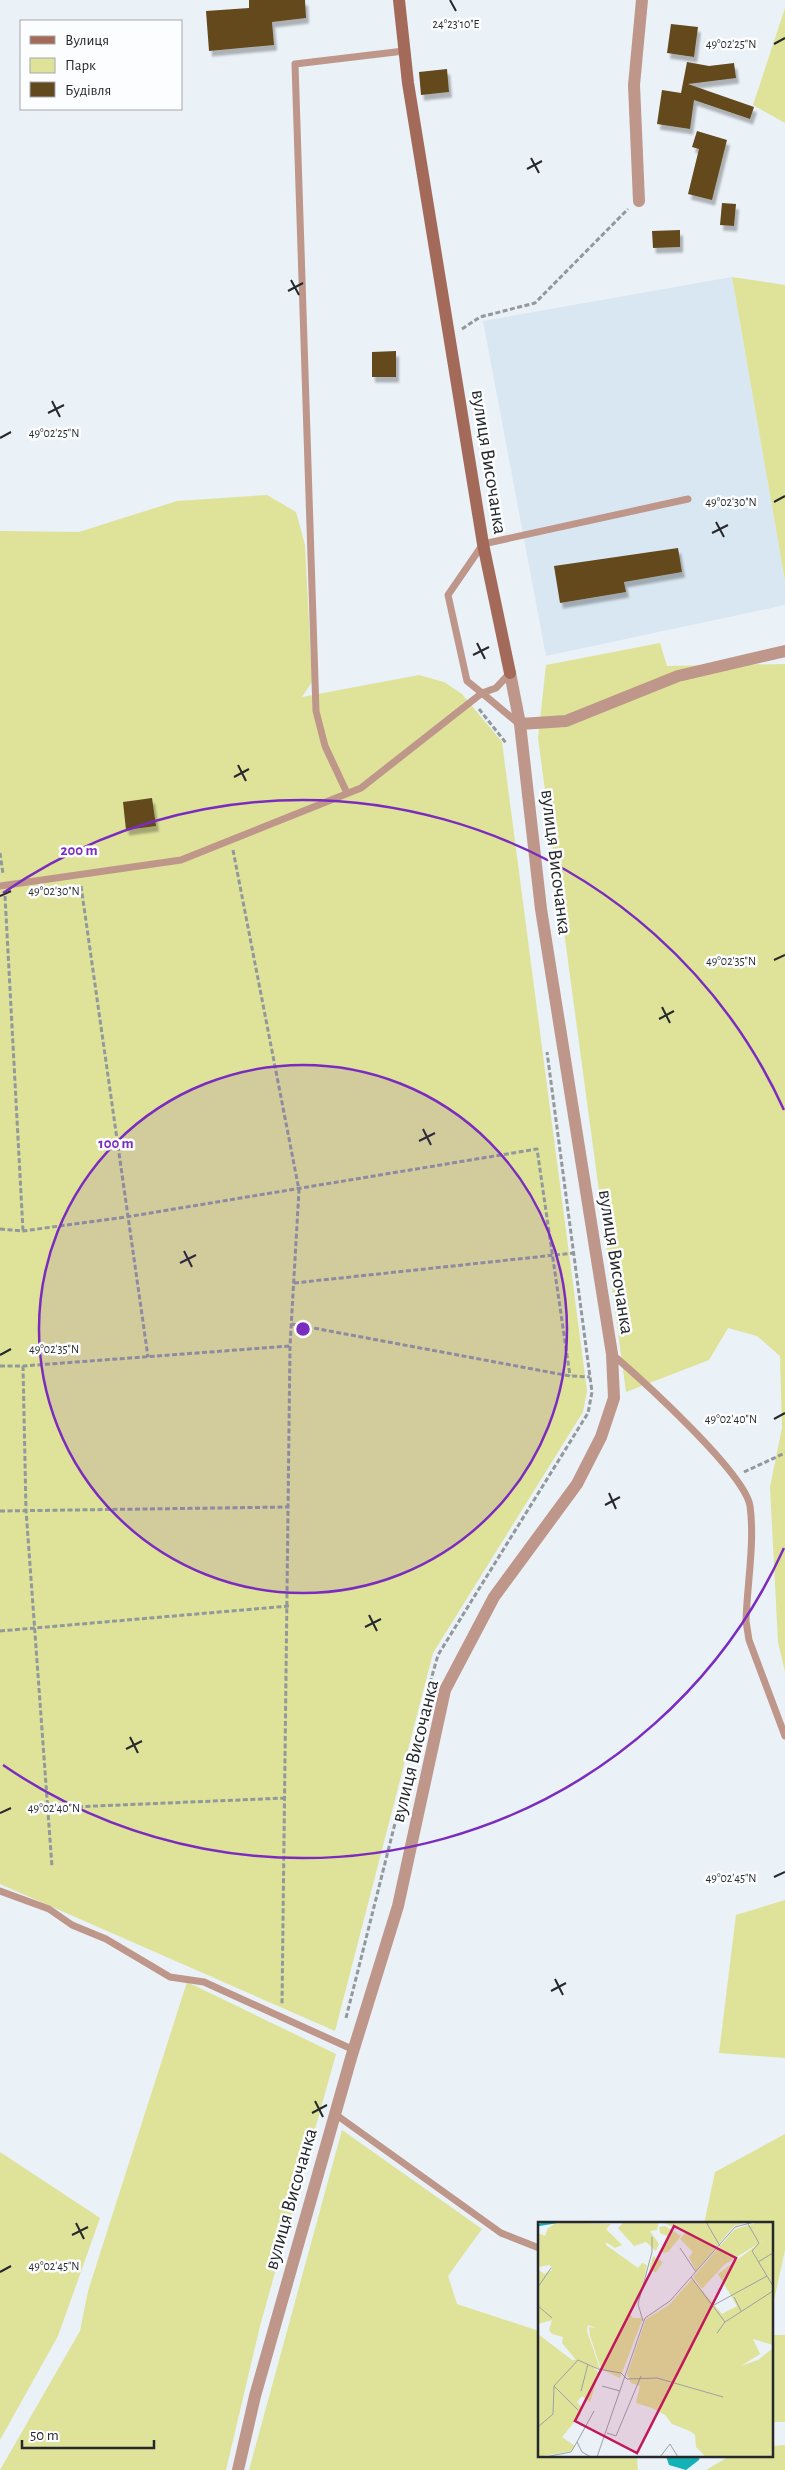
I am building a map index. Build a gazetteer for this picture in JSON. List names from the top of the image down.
{
  "streets": {
    "street": ["вулиця Височанка"]
  },
  "legend": ["Вулиця", "Парк", "Будівля"],
  "scale_bar": "50 m",
  "coordinates": [
    "24°23'10\"E",
    "49°02'25\"N",
    "49°02'30\"N",
    "49°02'35\"N",
    "49°02'40\"N",
    "49°02'45\"N"
  ],
  "rings": ["200 m", "100 m"]
}
